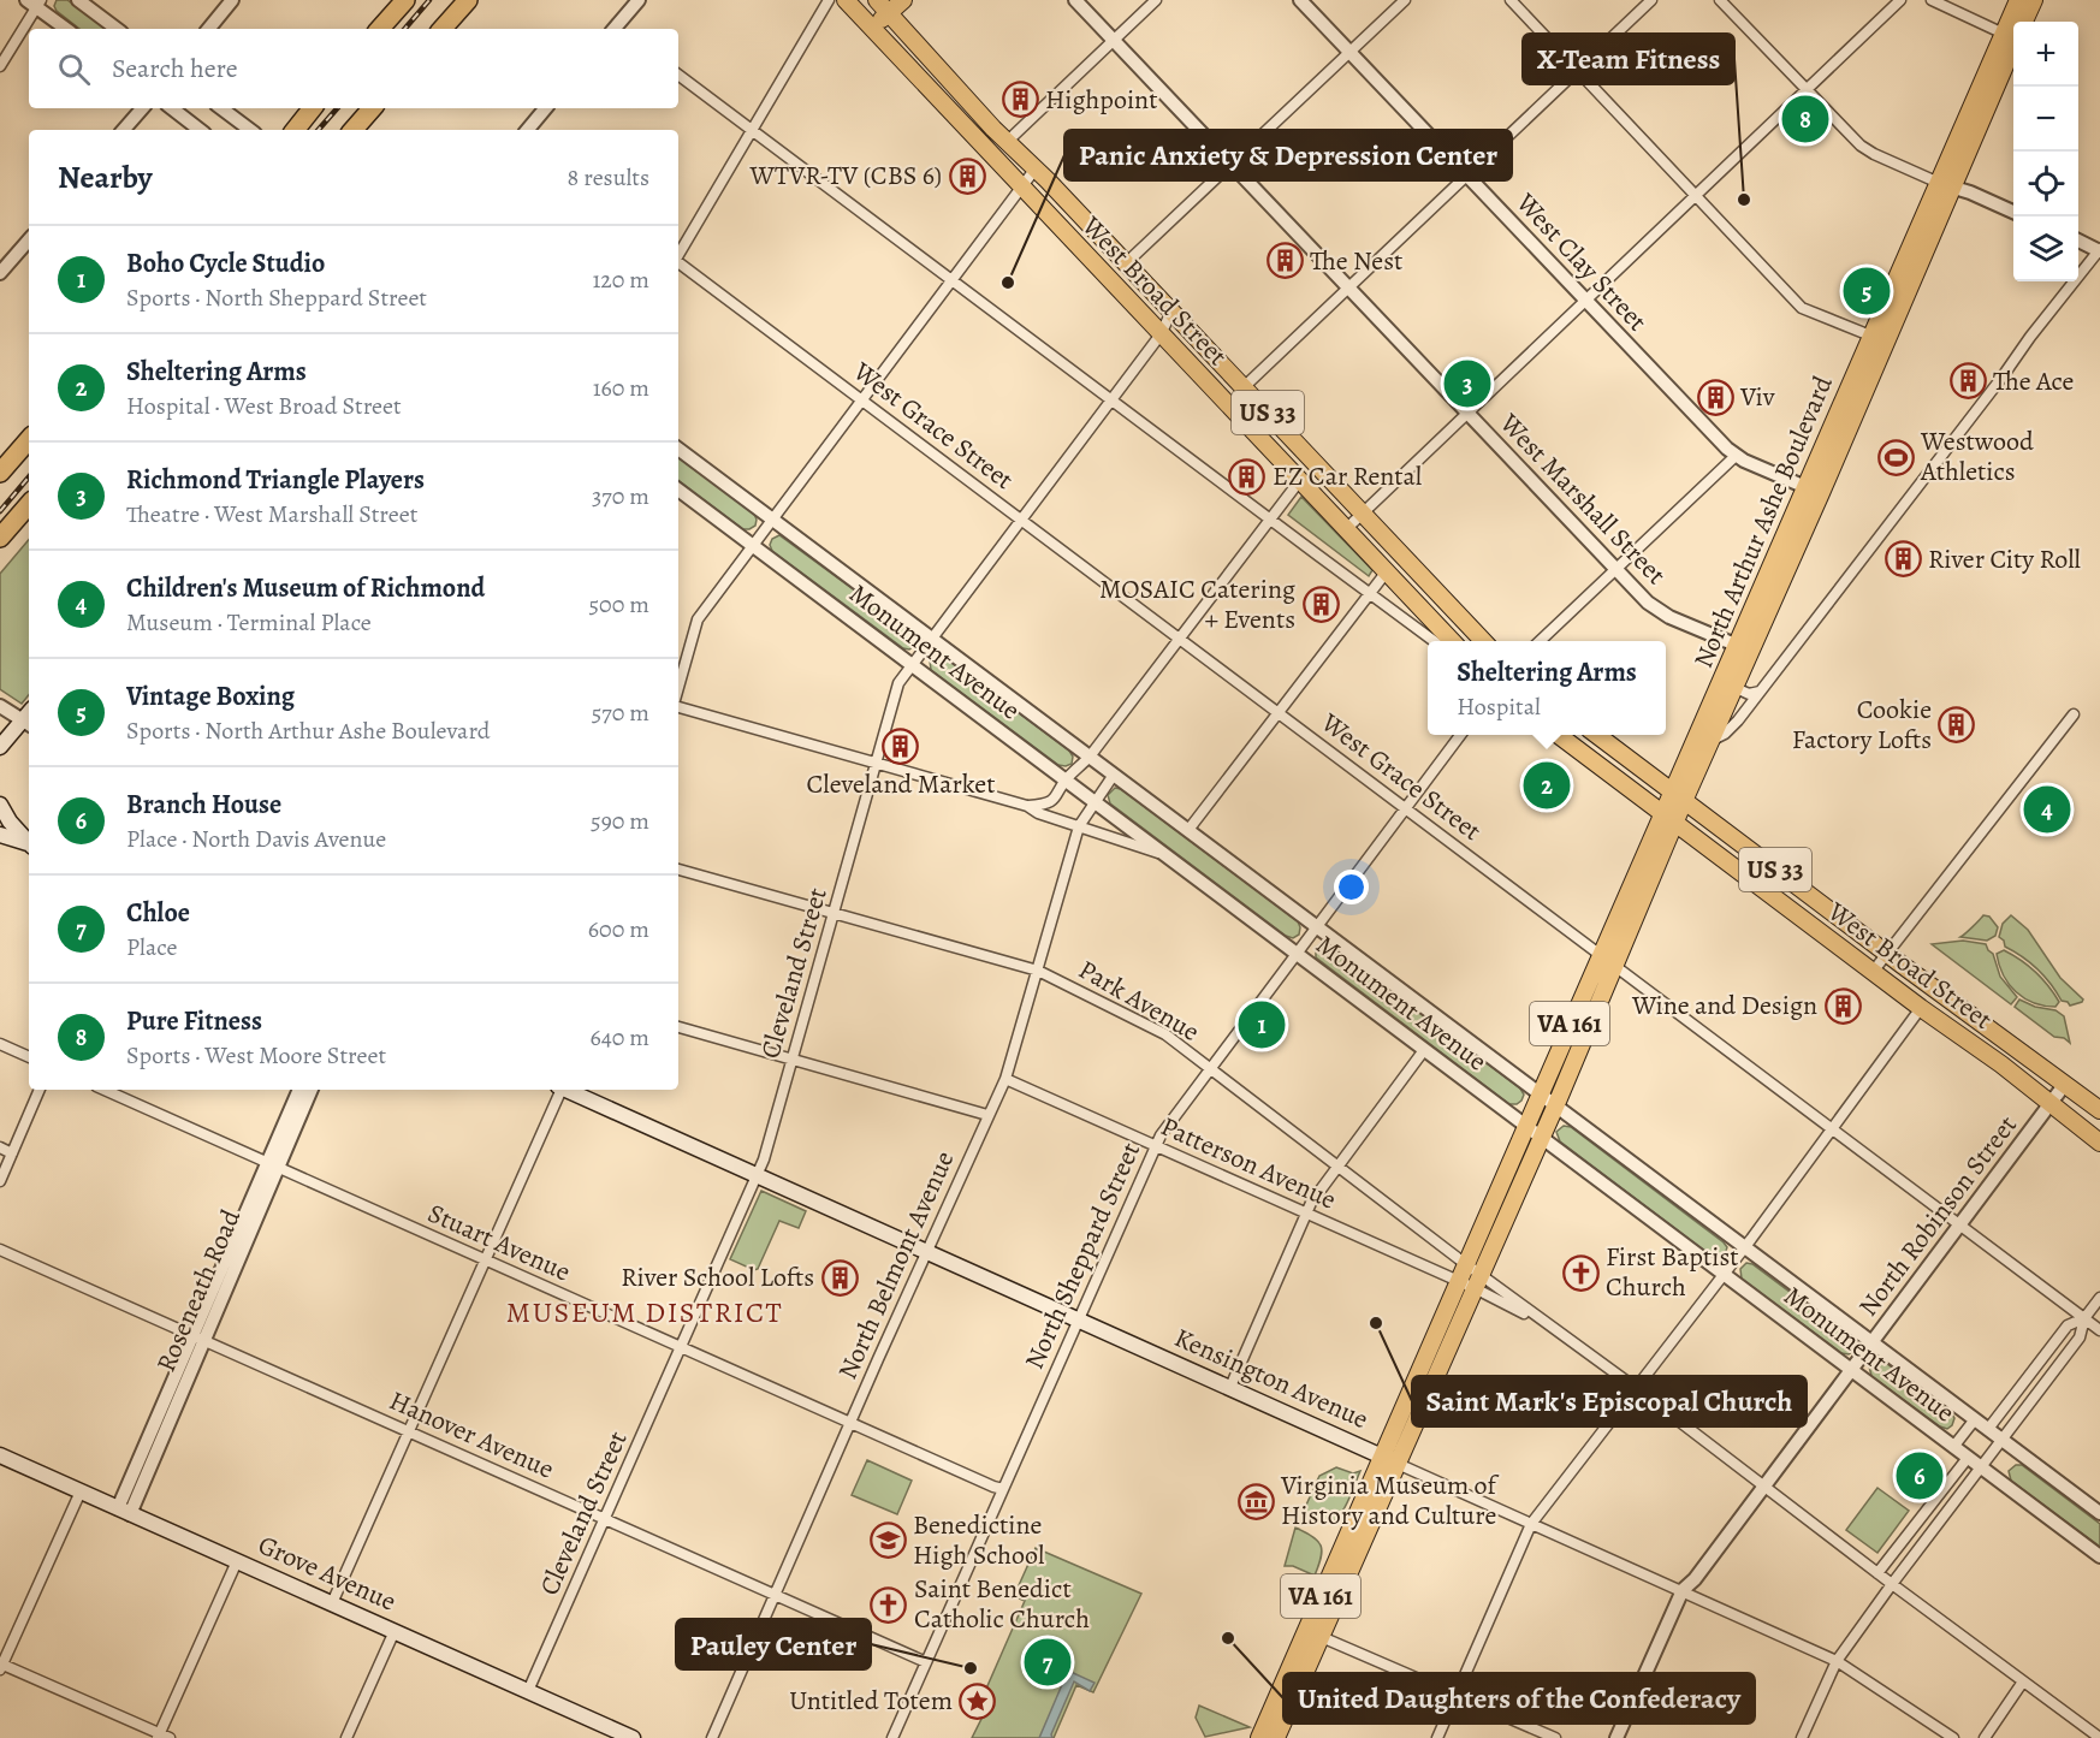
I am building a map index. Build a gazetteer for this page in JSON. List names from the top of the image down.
{
  "streets": {
    "main road": [
      "West Broad Street",
      "US 33",
      "North Arthur Ashe Boulevard",
      "VA 161",
      "Kensington Avenue",
      "Grove Avenue"
    ],
    "street": [
      "West Clay Street",
      "West Grace Street",
      "West Marshall Street",
      "Monument Avenue",
      "Cleveland Street",
      "Park Avenue",
      "Patterson Avenue",
      "North Robinson Street",
      "Stuart Avenue",
      "North Sheppard Street",
      "North Belmont Avenue",
      "Roseneath Road",
      "Hanover Avenue"
    ]
  },
  "crossings": [
    ["West Clay Street", "North Arthur Ashe Boulevard"],
    ["West Broad Street", "North Arthur Ashe Boulevard"],
    ["West Broad Street", "Cleveland Street"],
    ["West Broad Street", "North Robinson Street"],
    ["West Grace Street", "North Arthur Ashe Boulevard"],
    ["West Grace Street", "Cleveland Street"],
    ["West Grace Street", "North Robinson Street"],
    ["West Grace Street", "North Sheppard Street"],
    ["West Marshall Street", "North Arthur Ashe Boulevard"],
    ["North Arthur Ashe Boulevard", "Monument Avenue"],
    ["North Arthur Ashe Boulevard", "Park Avenue"],
    ["North Arthur Ashe Boulevard", "Patterson Avenue"],
    ["North Arthur Ashe Boulevard", "Kensington Avenue"],
    ["Monument Avenue", "Cleveland Street"],
    ["Monument Avenue", "North Robinson Street"],
    ["Monument Avenue", "North Sheppard Street"],
    ["Monument Avenue", "North Belmont Avenue"],
    ["Cleveland Street", "Park Avenue"],
    ["Cleveland Street", "Stuart Avenue"],
    ["Cleveland Street", "Kensington Avenue"],
    ["Cleveland Street", "Hanover Avenue"],
    ["Cleveland Street", "Grove Avenue"],
    ["Park Avenue", "Patterson Avenue"],
    ["Park Avenue", "North Robinson Street"],
    ["Park Avenue", "North Sheppard Street"],
    ["Park Avenue", "North Belmont Avenue"],
    ["Patterson Avenue", "North Sheppard Street"],
    ["Patterson Avenue", "North Belmont Avenue"],
    ["North Robinson Street", "Kensington Avenue"],
    ["Stuart Avenue", "North Sheppard Street"],
    ["Stuart Avenue", "North Belmont Avenue"],
    ["Stuart Avenue", "Roseneath Road"],
    ["North Sheppard Street", "Kensington Avenue"],
    ["North Sheppard Street", "Hanover Avenue"],
    ["North Belmont Avenue", "Kensington Avenue"],
    ["North Belmont Avenue", "Hanover Avenue"],
    ["Roseneath Road", "Hanover Avenue"],
    ["Roseneath Road", "Grove Avenue"]
  ],
  "districts": ["MUSEUM DISTRICT"],
  "places": {
    "building": [
      "Highpoint",
      "WTVR-TV (CBS 6)",
      "The Nest",
      "The Ace",
      "Viv",
      "EZ Car Rental",
      "River City Roll",
      "MOSAIC Catering + Events",
      "Cookie Factory Lofts",
      "Cleveland Market",
      "Wine and Design",
      "River School Lofts"
    ],
    "other": [
      "X-Team Fitness",
      "Panic Anxiety & Depression Center",
      "Saint Mark's Episcopal Church",
      "United Daughters of the Confederacy",
      "Pauley Center"
    ],
    "sports": ["Westwood Athletics"],
    "church": ["First Baptist Church", "Saint Benedict Catholic Church"],
    "museum": ["Virginia Museum of History and Culture"],
    "school or university": ["Benedictine High School"],
    "place": ["Untitled Totem"]
  },
  "page": {
    "map_buttons": ["+", "−"],
    "search": "Search here",
    "pins": [
      "8",
      "5",
      "3",
      "2",
      "4",
      "1",
      "6",
      "7"
    ],
    "heading": ["Nearby", "8 results"],
    "list": [
      {
        "mark": "1",
        "name": "Boho Cycle Studio",
        "note": "Sports · North Sheppard Street",
        "value": "120 m"
      },
      {
        "mark": "2",
        "name": "Sheltering Arms",
        "note": "Hospital · West Broad Street",
        "value": "160 m"
      },
      {
        "mark": "3",
        "name": "Richmond Triangle Players",
        "note": "Theatre · West Marshall Street",
        "value": "370 m"
      },
      {
        "mark": "4",
        "name": "Children's Museum of Richmond",
        "note": "Museum · Terminal Place",
        "value": "500 m"
      },
      {
        "mark": "5",
        "name": "Vintage Boxing",
        "note": "Sports · North Arthur Ashe Boulevard",
        "value": "570 m"
      },
      {
        "mark": "6",
        "name": "Branch House",
        "note": "Place · North Davis Avenue",
        "value": "590 m"
      },
      {
        "mark": "7",
        "name": "Chloe",
        "note": "Place",
        "value": "600 m"
      },
      {
        "mark": "8",
        "name": "Pure Fitness",
        "note": "Sports · West Moore Street",
        "value": "640 m"
      }
    ],
    "popup": ["Sheltering Arms", "Hospital"]
  }
}
